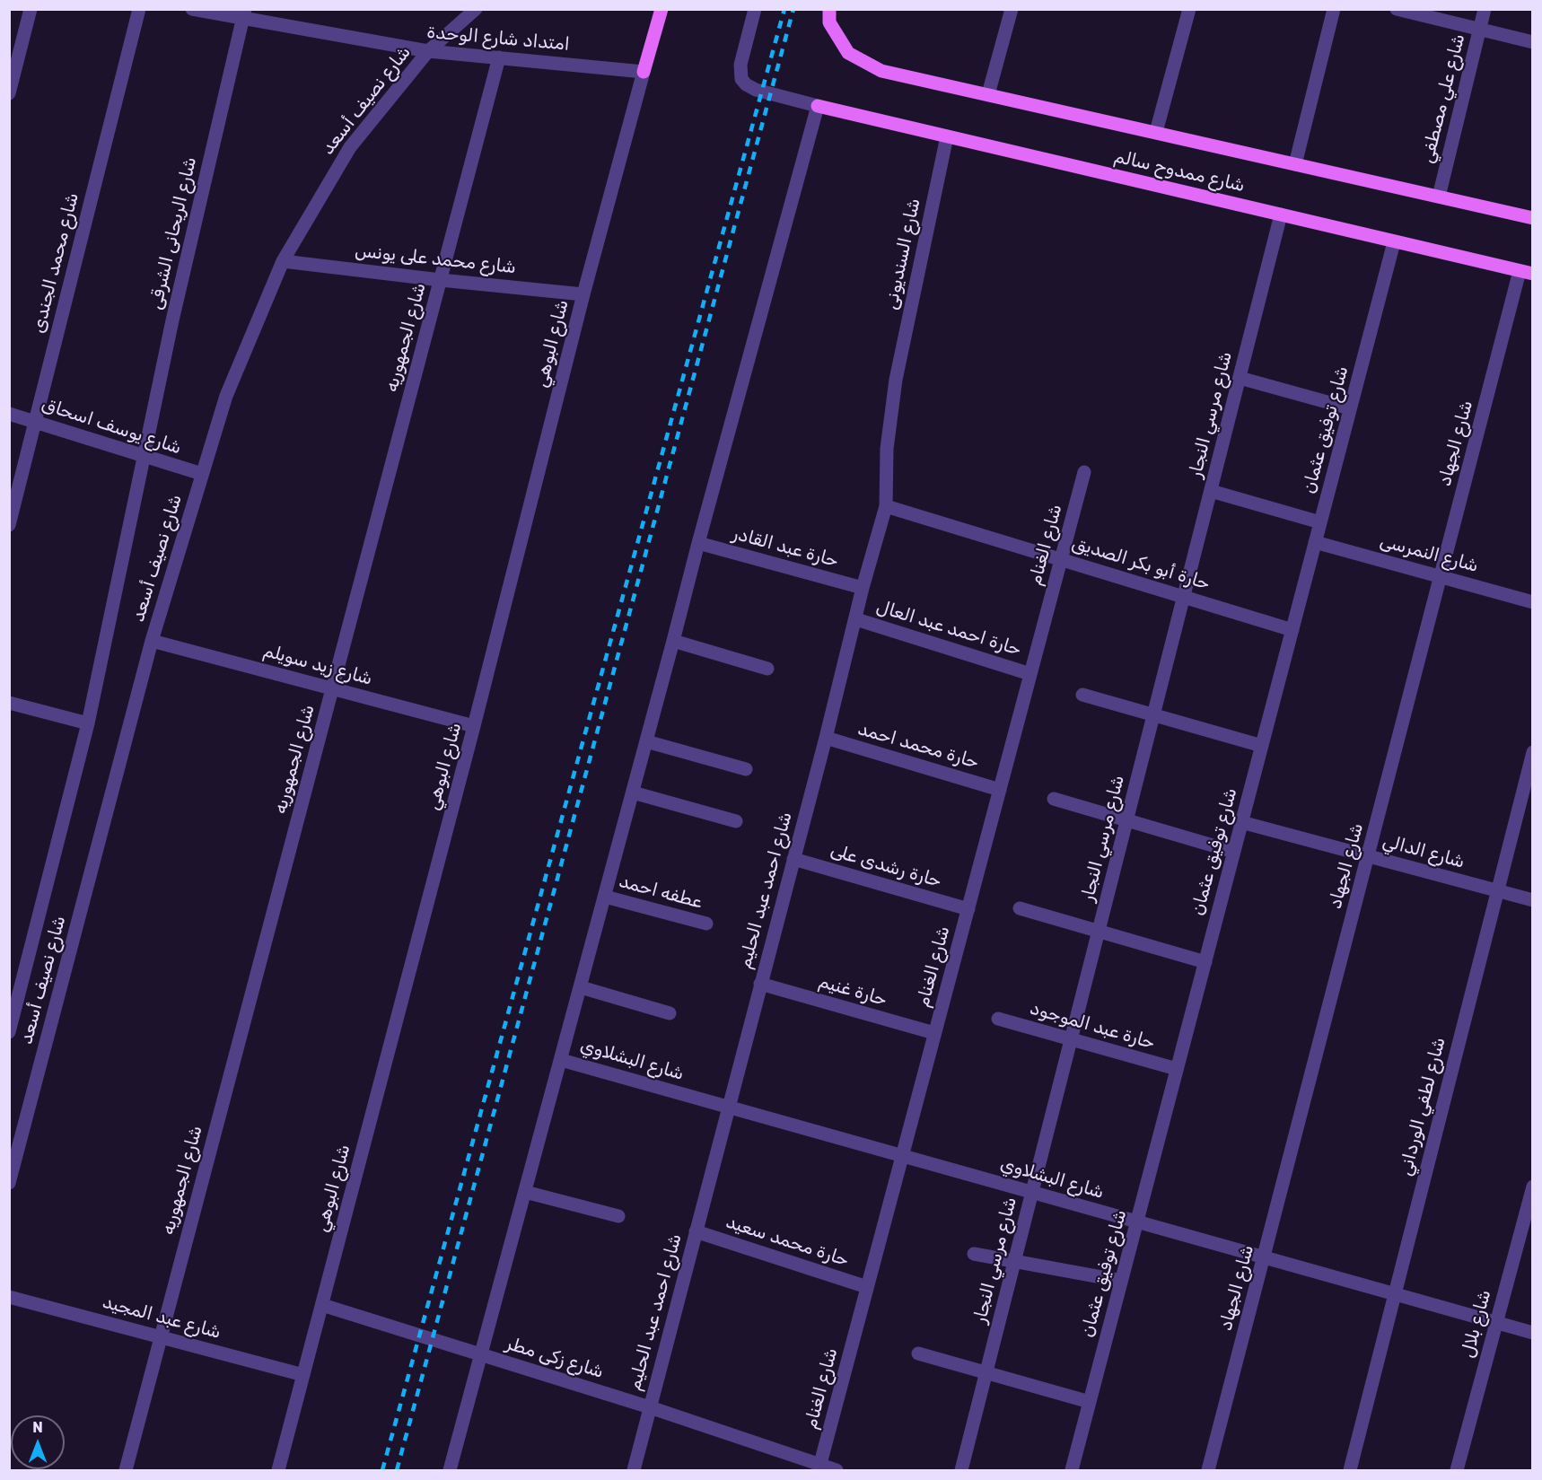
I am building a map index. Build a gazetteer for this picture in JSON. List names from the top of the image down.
{
  "streets": {
    "main road": ["شارع ممدوح سالم"],
    "street": [
      "امتداد شارع الوحدة",
      "شارع علي مصطفي",
      "شارع نصيف أسعد",
      "شارع الريحانى الشرقى",
      "شارع السنديونى",
      "شارع محمد على يونس",
      "شارع محمد الجندى",
      "شارع الجمهوريه",
      "شارع البوهي",
      "شارع مرسي النجار",
      "شارع يوسف اسحاق",
      "شارع توفيق عثمان",
      "شارع الجهاد",
      "شارع الغنام",
      "حارة عبد القادر",
      "شارع النمرسى",
      "حارة أبو بكر الصديق",
      "حارة احمد عبد العال",
      "شارع زيد سويلم",
      "حارة محمد احمد",
      "شارع الدالي",
      "حارة رشدى على",
      "شارع احمد عبد الحليم",
      "عطفه احمد",
      "حارة غنيم",
      "حارة عبد الموجود",
      "شارع البشلاوي",
      "شارع لطفي الورداني",
      "حارة محمد سعيد",
      "شارع عبد المجيد",
      "شارع بلال",
      "شارع زكى مطر"
    ]
  },
  "crossings": [
    ["امتداد شارع الوحدة", "شارع نصيف أسعد"],
    ["امتداد شارع الوحدة", "شارع الريحانى الشرقى"],
    ["امتداد شارع الوحدة", "شارع الجمهوريه"],
    ["امتداد شارع الوحدة", "شارع البوهي"],
    ["شارع علي مصطفي", "شارع ممدوح سالم"],
    ["شارع نصيف أسعد", "شارع الريحانى الشرقى"],
    ["شارع نصيف أسعد", "شارع محمد على يونس"],
    ["شارع نصيف أسعد", "شارع يوسف اسحاق"],
    ["شارع نصيف أسعد", "شارع زيد سويلم"],
    ["شارع ممدوح سالم", "شارع السنديونى"],
    ["شارع ممدوح سالم", "شارع مرسي النجار"],
    ["شارع ممدوح سالم", "شارع توفيق عثمان"],
    ["شارع ممدوح سالم", "شارع الجهاد"],
    ["شارع الريحانى الشرقى", "شارع يوسف اسحاق"],
    ["شارع السنديونى", "شارع احمد عبد الحليم"],
    ["شارع محمد على يونس", "شارع الجمهوريه"],
    ["شارع محمد على يونس", "شارع البوهي"],
    ["شارع محمد الجندى", "شارع يوسف اسحاق"],
    ["شارع الجمهوريه", "شارع زيد سويلم"],
    ["شارع الجمهوريه", "شارع عبد المجيد"],
    ["شارع البوهي", "شارع زيد سويلم"],
    ["شارع البوهي", "شارع عبد المجيد"],
    ["شارع البوهي", "شارع زكى مطر"],
    ["شارع مرسي النجار", "حارة أبو بكر الصديق"],
    ["شارع مرسي النجار", "حارة عبد الموجود"],
    ["شارع مرسي النجار", "شارع البشلاوي"],
    ["شارع توفيق عثمان", "شارع النمرسى"],
    ["شارع توفيق عثمان", "حارة أبو بكر الصديق"],
    ["شارع توفيق عثمان", "شارع الدالي"],
    ["شارع توفيق عثمان", "حارة عبد الموجود"],
    ["شارع توفيق عثمان", "شارع البشلاوي"],
    ["شارع الجهاد", "شارع النمرسى"],
    ["شارع الجهاد", "شارع الدالي"],
    ["شارع الجهاد", "شارع البشلاوي"],
    ["شارع الغنام", "حارة أبو بكر الصديق"],
    ["شارع الغنام", "حارة احمد عبد العال"],
    ["شارع الغنام", "حارة محمد احمد"],
    ["شارع الغنام", "حارة رشدى على"],
    ["شارع الغنام", "حارة غنيم"],
    ["شارع الغنام", "شارع البشلاوي"],
    ["شارع الغنام", "حارة محمد سعيد"],
    ["شارع الغنام", "شارع زكى مطر"],
    ["حارة عبد القادر", "شارع احمد عبد الحليم"],
    ["حارة أبو بكر الصديق", "شارع احمد عبد الحليم"],
    ["حارة احمد عبد العال", "شارع احمد عبد الحليم"],
    ["حارة محمد احمد", "شارع احمد عبد الحليم"],
    ["شارع الدالي", "شارع لطفي الورداني"],
    ["حارة رشدى على", "شارع احمد عبد الحليم"],
    ["شارع احمد عبد الحليم", "حارة غنيم"],
    ["شارع احمد عبد الحليم", "شارع البشلاوي"],
    ["شارع احمد عبد الحليم", "حارة محمد سعيد"],
    ["شارع احمد عبد الحليم", "شارع زكى مطر"],
    ["شارع البشلاوي", "شارع لطفي الورداني"],
    ["شارع البشلاوي", "شارع بلال"]
  ],
  "north": "top"
}
